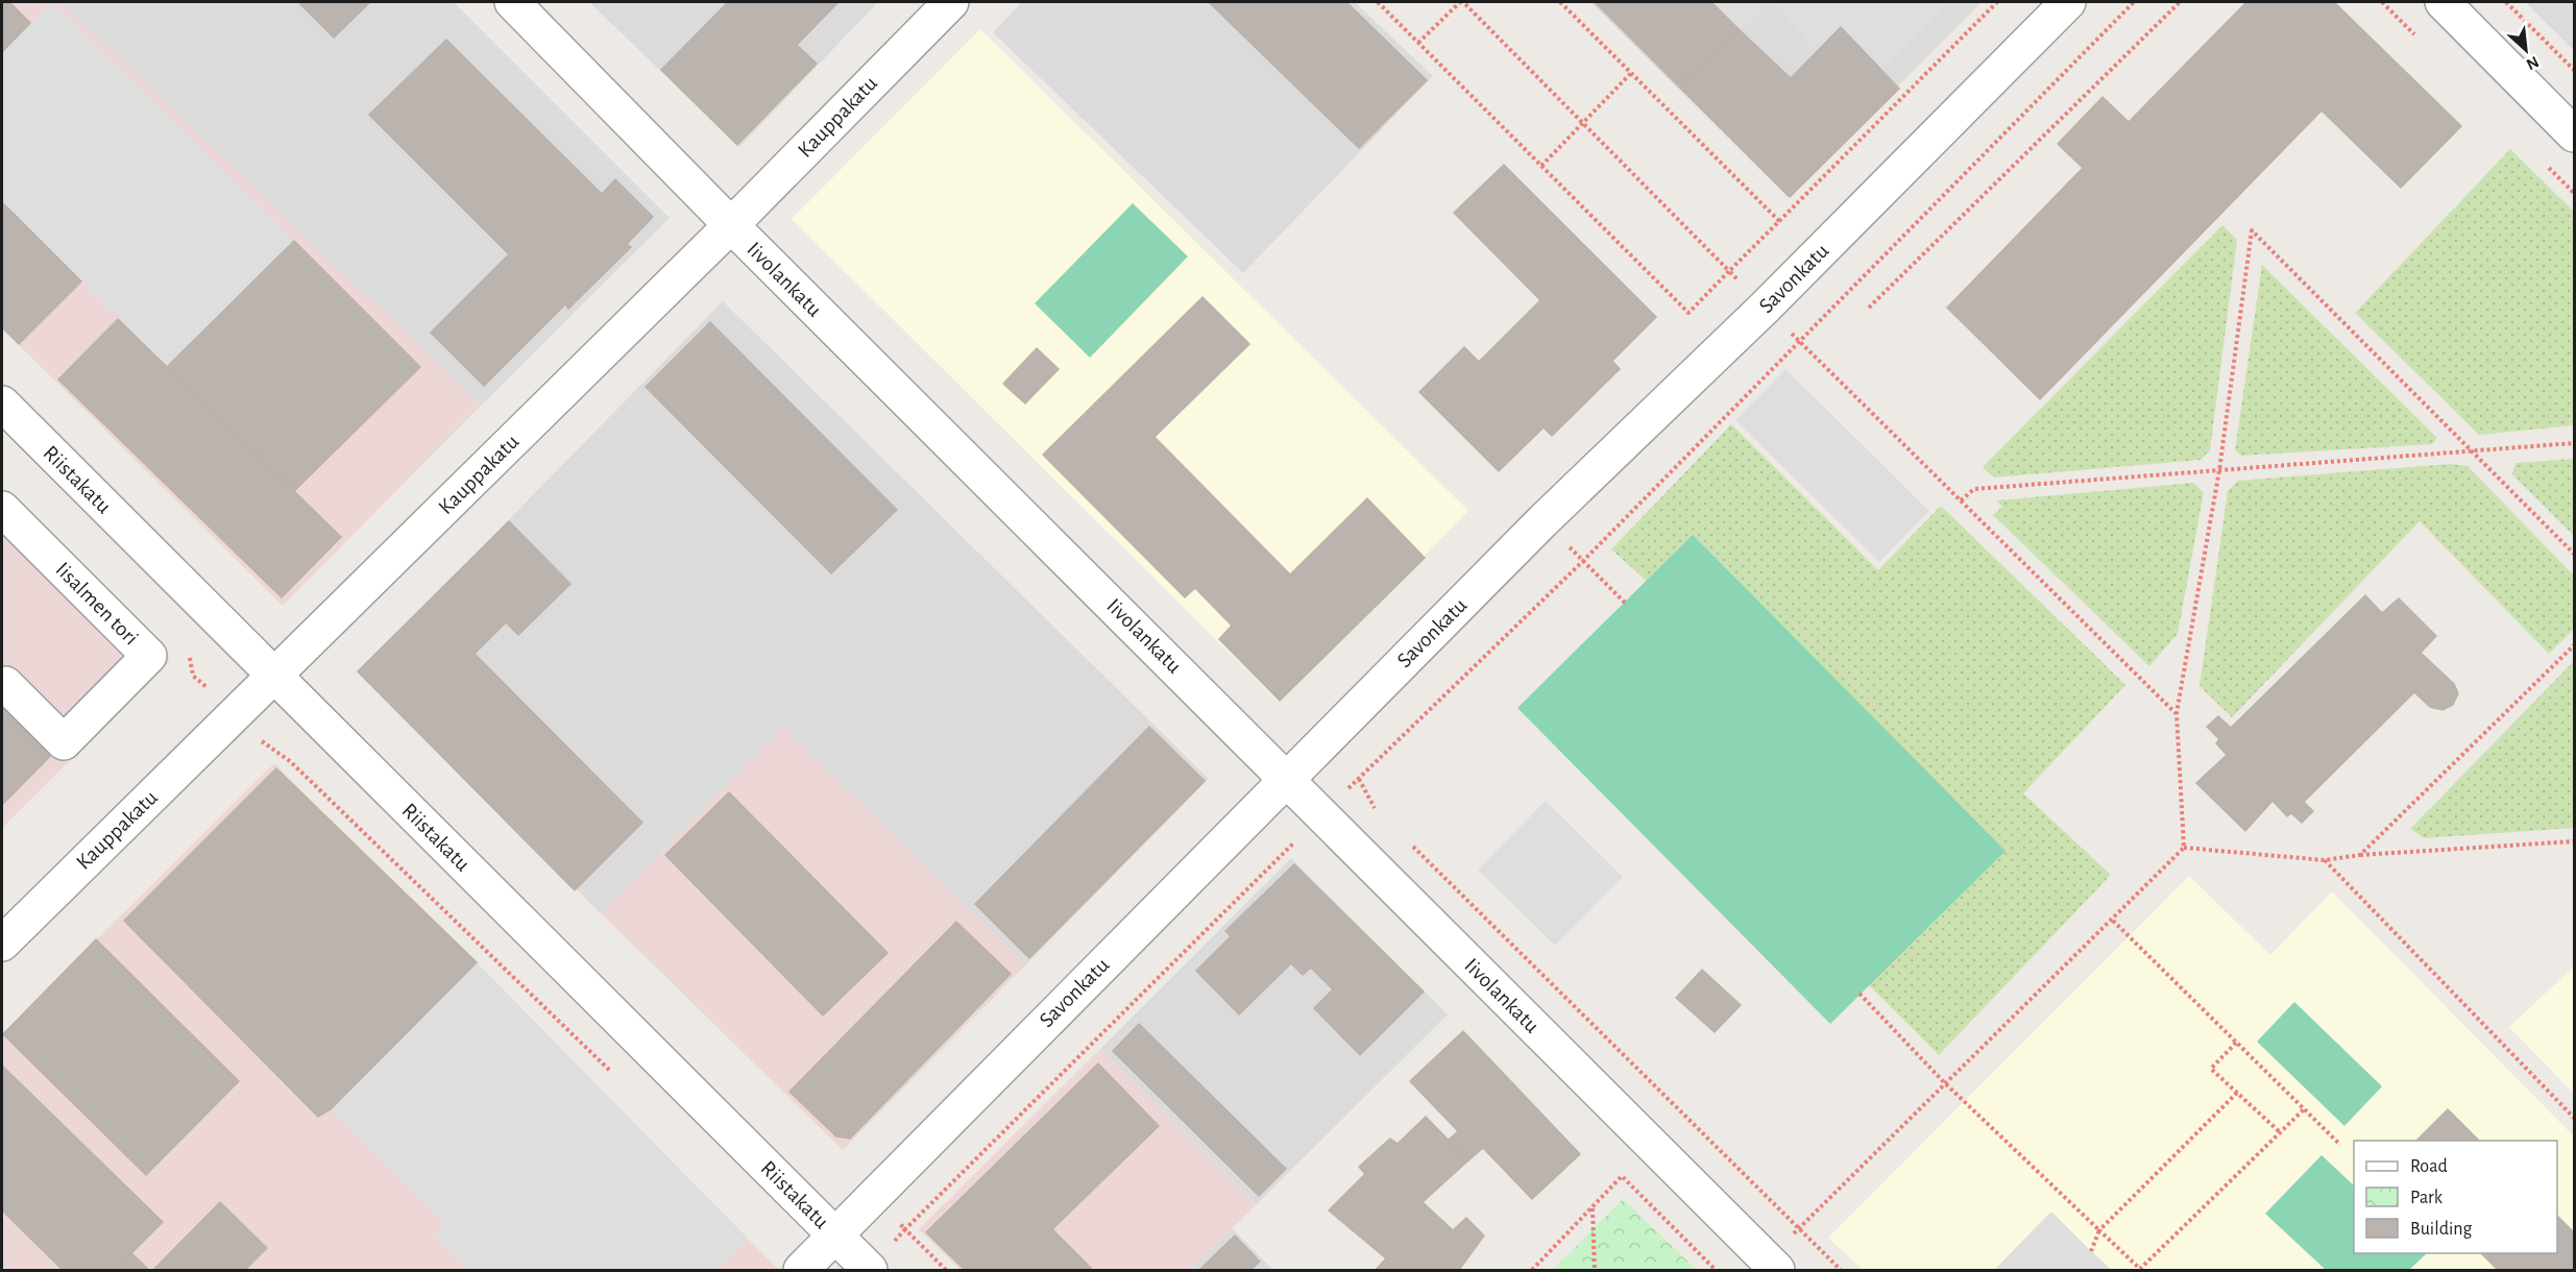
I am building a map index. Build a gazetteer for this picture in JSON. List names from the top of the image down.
{
  "streets": {
    "street": [
      "Kauppakatu",
      "Savonkatu",
      "Iivolankatu",
      "Riistakatu",
      "Iisalmen tori"
    ]
  },
  "crossings": [
    ["Kauppakatu", "Iivolankatu"],
    ["Kauppakatu", "Riistakatu"],
    ["Savonkatu", "Iivolankatu"],
    ["Savonkatu", "Riistakatu"]
  ],
  "legend": ["Road", "Park", "Building"],
  "north": "bottom right"
}
